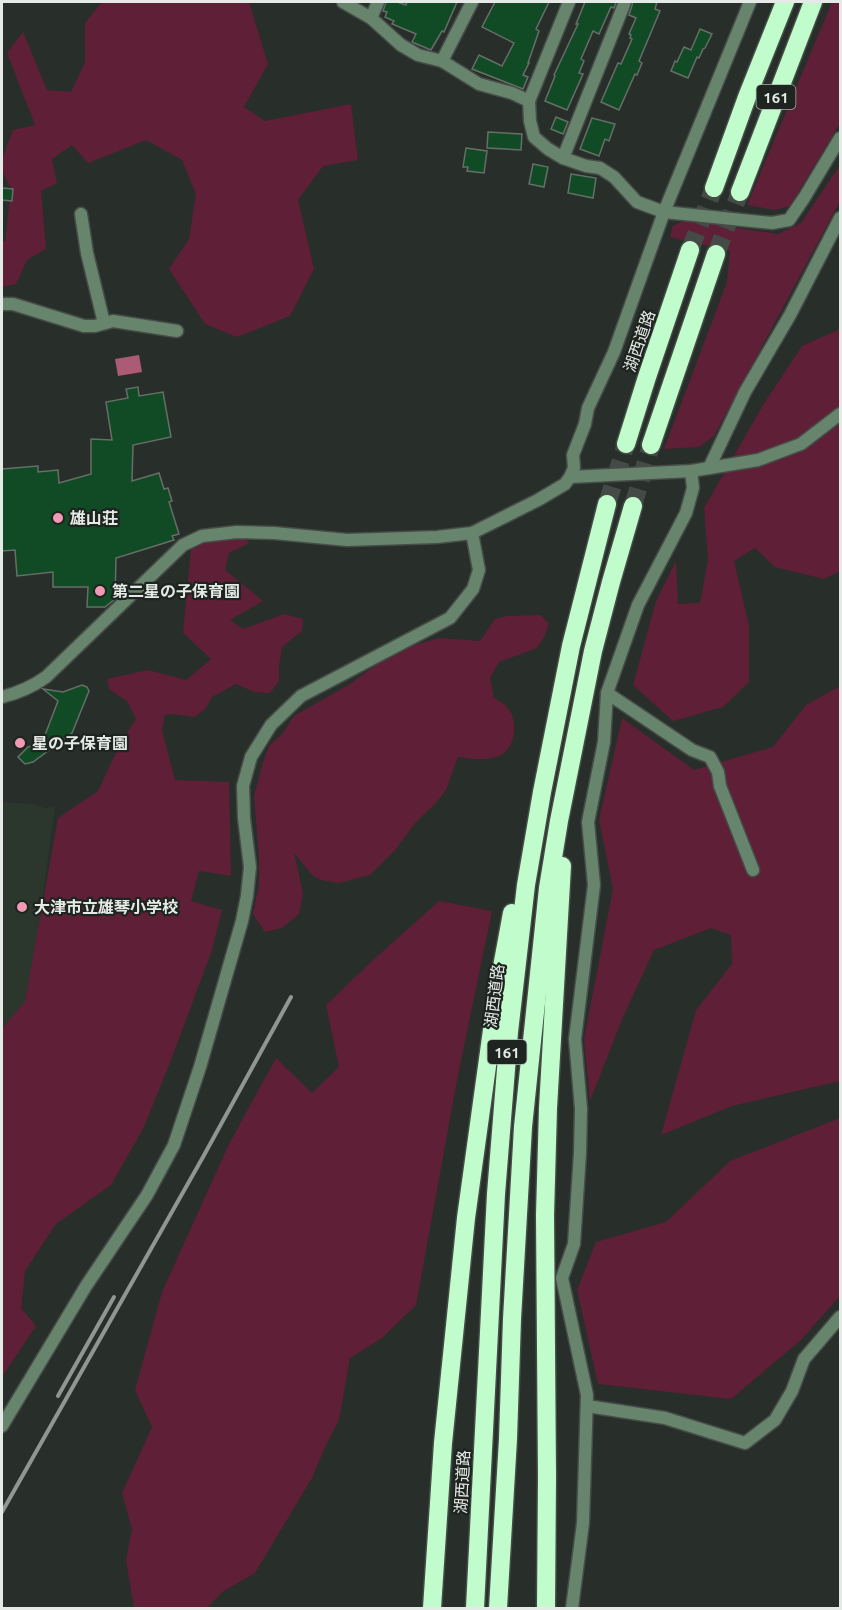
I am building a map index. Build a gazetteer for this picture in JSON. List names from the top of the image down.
{
  "streets": {
    "highway": ["161", "湖西道路"]
  },
  "places": [
    "雄山荘",
    "第二星の子保育園",
    "星の子保育園",
    "大津市立雄琴小学校"
  ]
}
